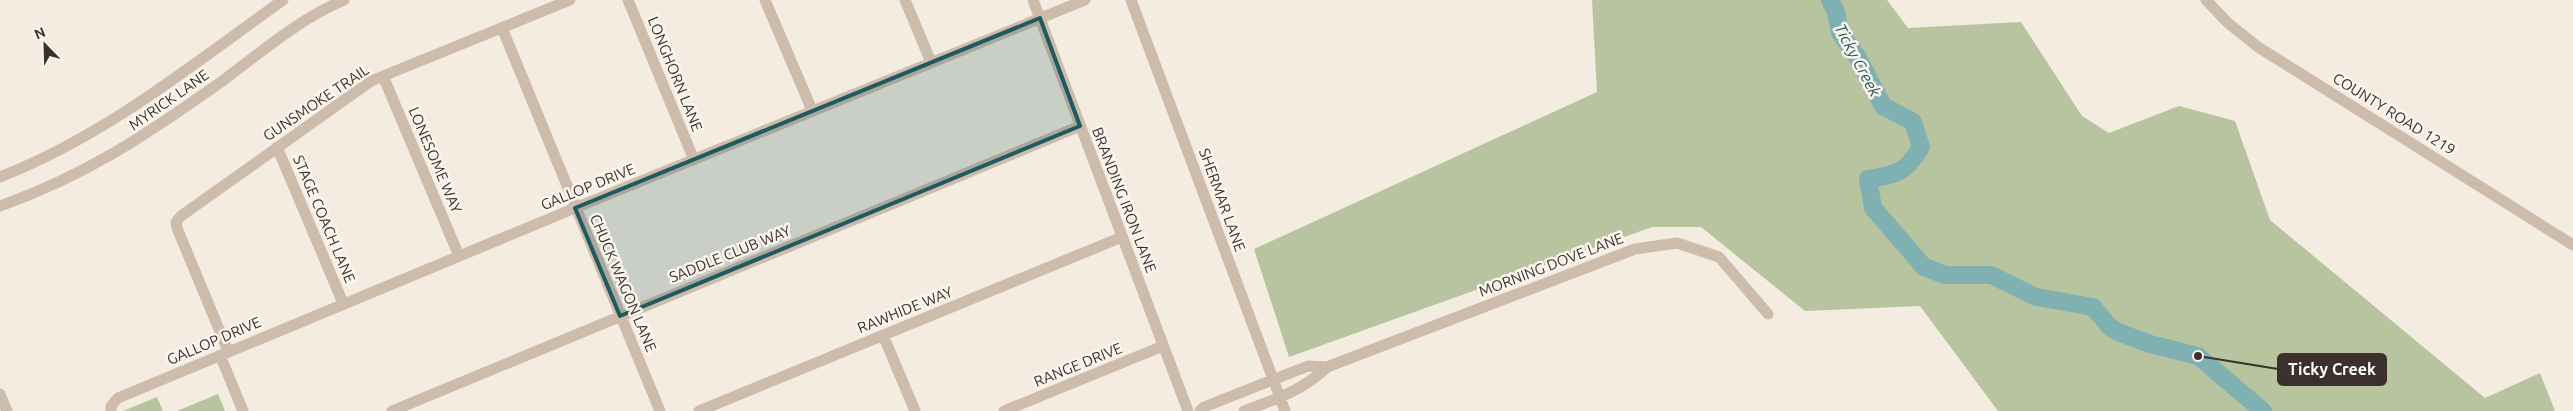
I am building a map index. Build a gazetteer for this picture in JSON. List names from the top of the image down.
{
  "streets": {
    "street": [
      "LONGHORN LANE",
      "MYRICK LANE",
      "GUNSMOKE TRAIL",
      "COUNTY ROAD 1219",
      "LONESOME WAY",
      "GALLOP DRIVE",
      "BRANDING IRON LANE",
      "SHERMAR LANE",
      "STAGE COACH LANE",
      "SADDLE CLUB WAY",
      "MORNING DOVE LANE",
      "CHUCK WAGON LANE",
      "RAWHIDE WAY",
      "RANGE DRIVE"
    ]
  },
  "crossings": [
    ["LONGHORN LANE", "GALLOP DRIVE"],
    ["GUNSMOKE TRAIL", "LONESOME WAY"],
    ["GUNSMOKE TRAIL", "GALLOP DRIVE"],
    ["GUNSMOKE TRAIL", "STAGE COACH LANE"],
    ["GUNSMOKE TRAIL", "CHUCK WAGON LANE"],
    ["LONESOME WAY", "GALLOP DRIVE"],
    ["GALLOP DRIVE", "BRANDING IRON LANE"],
    ["GALLOP DRIVE", "STAGE COACH LANE"],
    ["GALLOP DRIVE", "CHUCK WAGON LANE"],
    ["BRANDING IRON LANE", "SADDLE CLUB WAY"],
    ["BRANDING IRON LANE", "RAWHIDE WAY"],
    ["BRANDING IRON LANE", "RANGE DRIVE"],
    ["SHERMAR LANE", "MORNING DOVE LANE"],
    ["SADDLE CLUB WAY", "CHUCK WAGON LANE"]
  ],
  "water": ["Ticky Creek"],
  "places": ["Ticky Creek"],
  "north": "top left"
}
